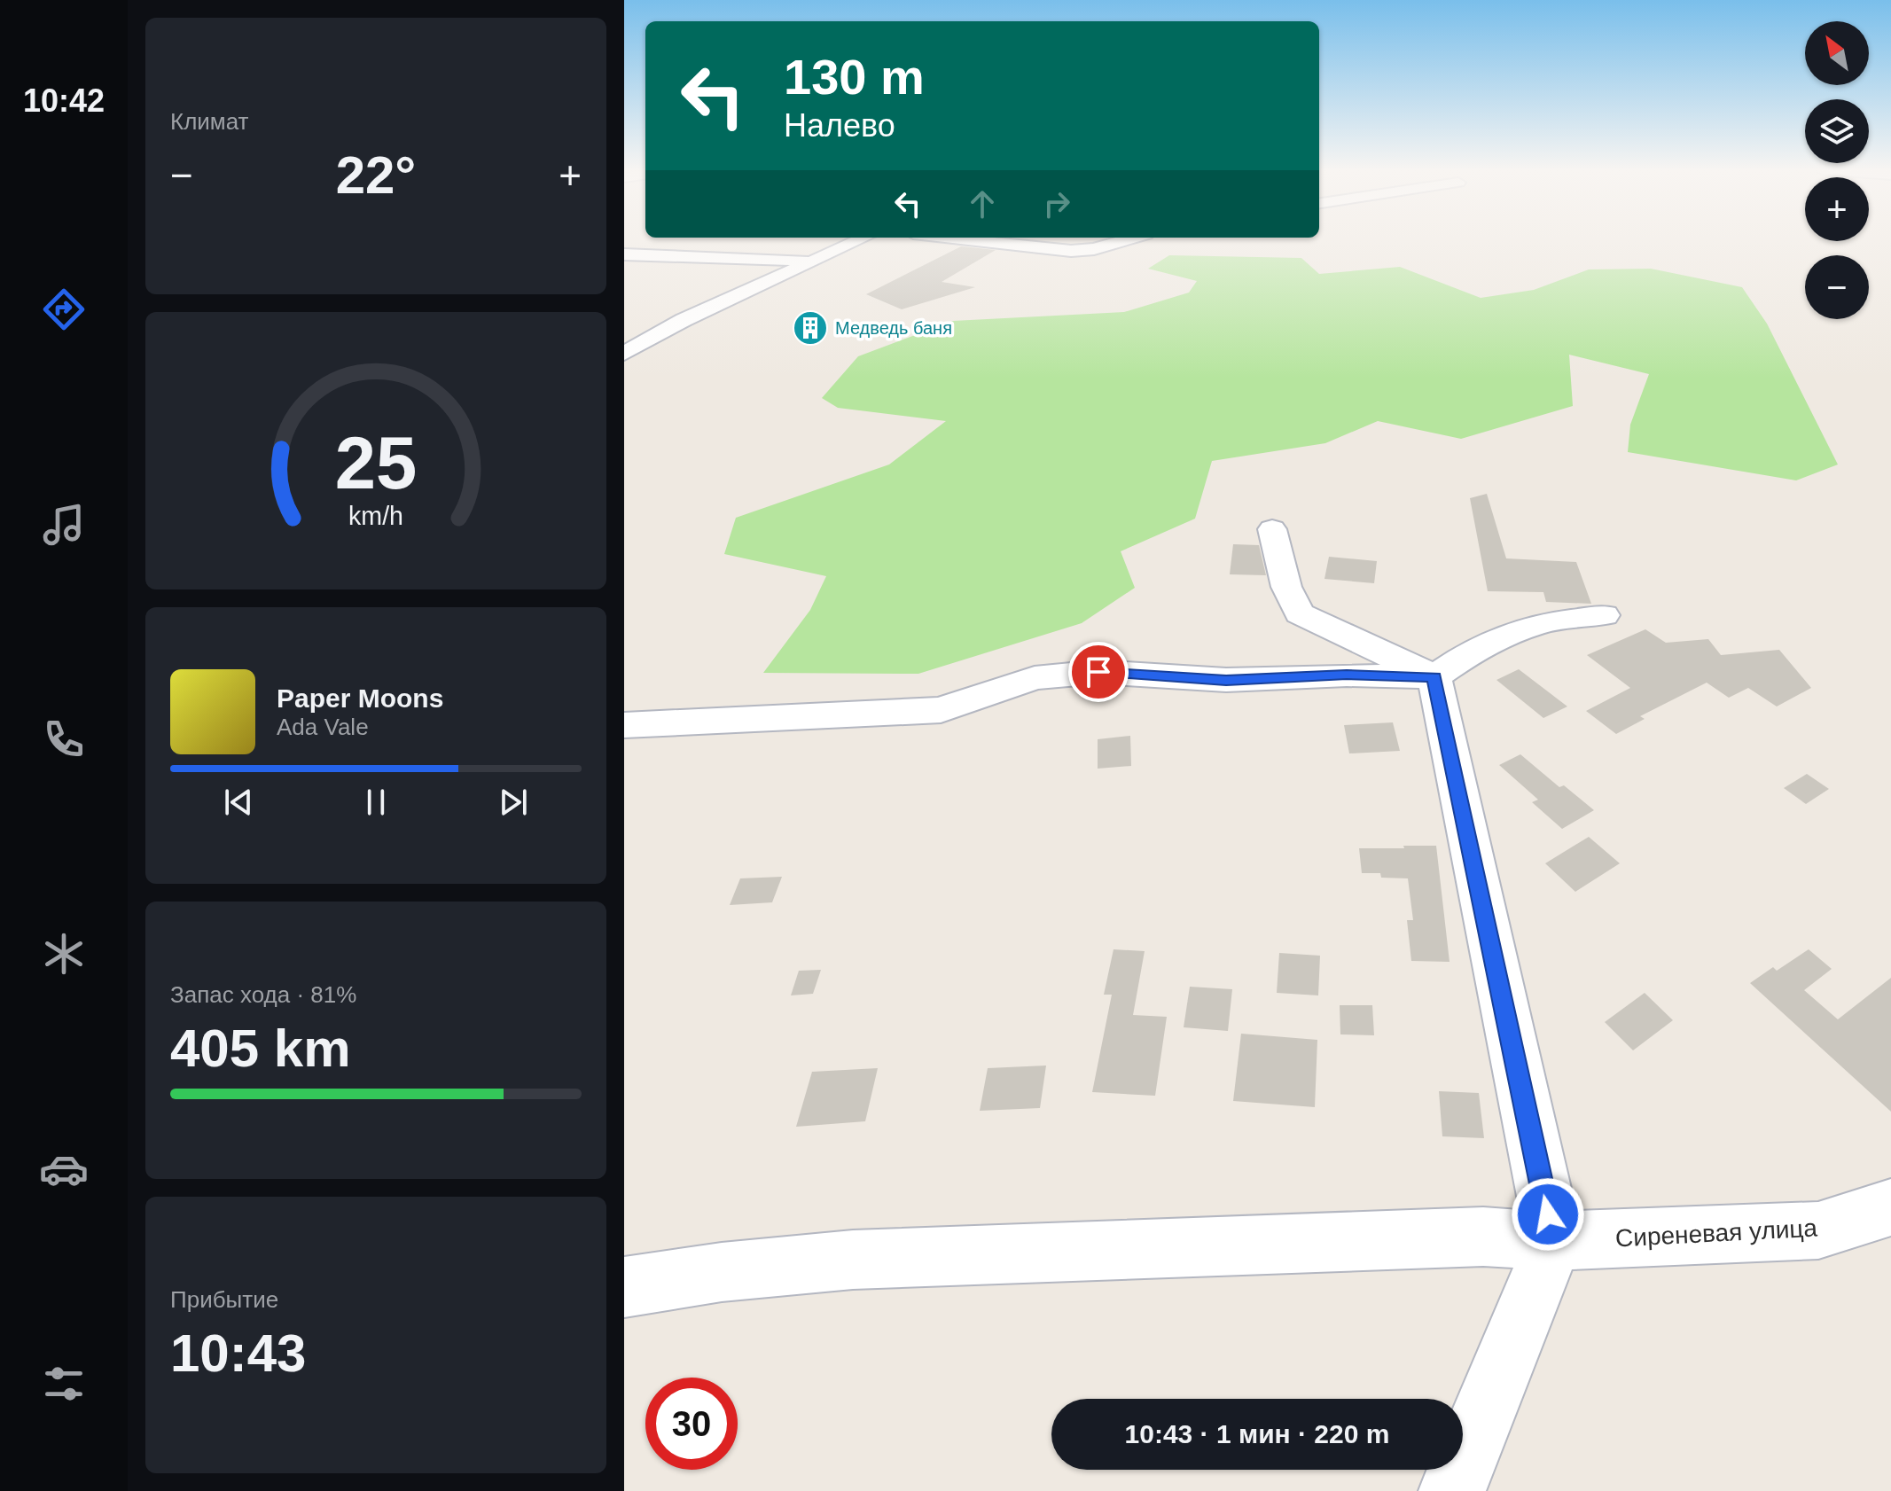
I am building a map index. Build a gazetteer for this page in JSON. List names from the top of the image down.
{
  "streets": {
    "street": ["Сиреневая улица"]
  },
  "places": {
    "building": ["Медведь баня"]
  },
  "north": "top left",
  "page": {
    "tabs": "10:42",
    "tile": [
      "Климат",
      ["Запас хода · 81%", "405 km"],
      ["Прибытие", "10:43"]
    ],
    "map_buttons": ["+", "−"],
    "turn": ["130 m", "Налево"],
    "heat": ["−", "22°", "+"],
    "song": ["Paper Moons", "Ada Vale"],
    "limit": "30",
    "trip": "10:43 · 1 мин · 220 m",
    "gauge": ["25", "km/h"]
  }
}
